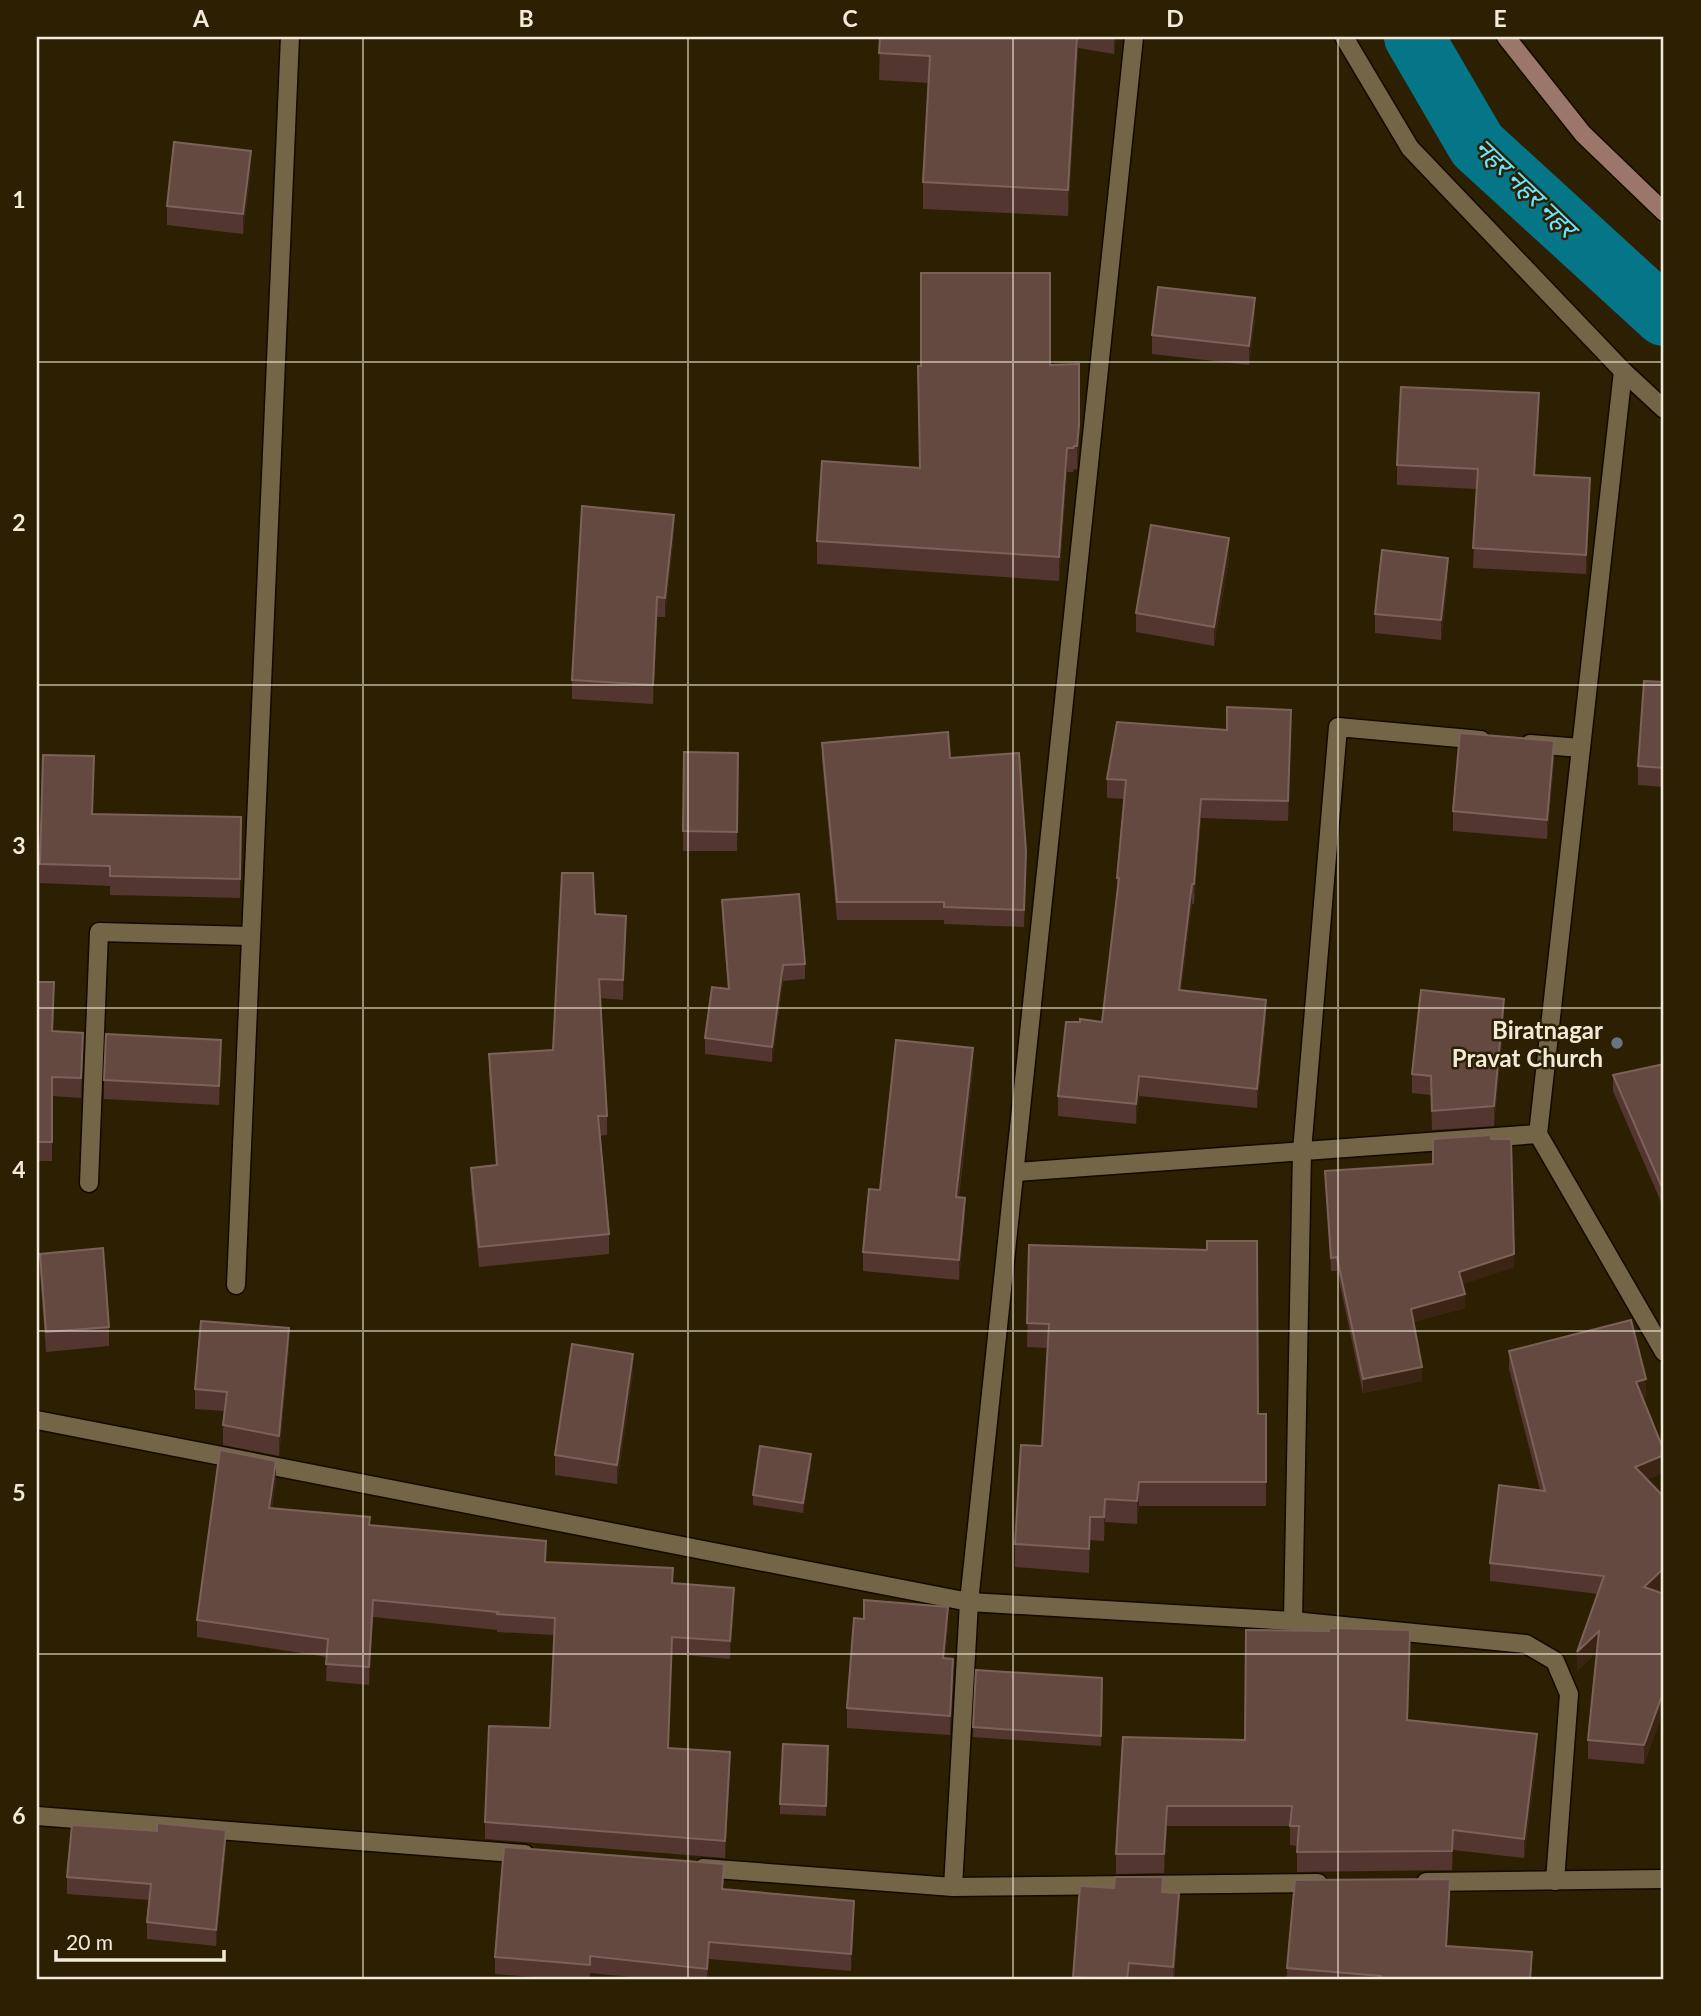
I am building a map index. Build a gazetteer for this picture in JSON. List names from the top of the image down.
{
  "water": ["नहर नहर नहर"],
  "places": ["Biratnagar Pravat Church"],
  "scale_bar": "20 m",
  "grid": {
    "columns": [
      "A",
      "B",
      "C",
      "D",
      "E"
    ],
    "rows": [
      "1",
      "2",
      "3",
      "4",
      "5",
      "6"
    ]
  }
}
